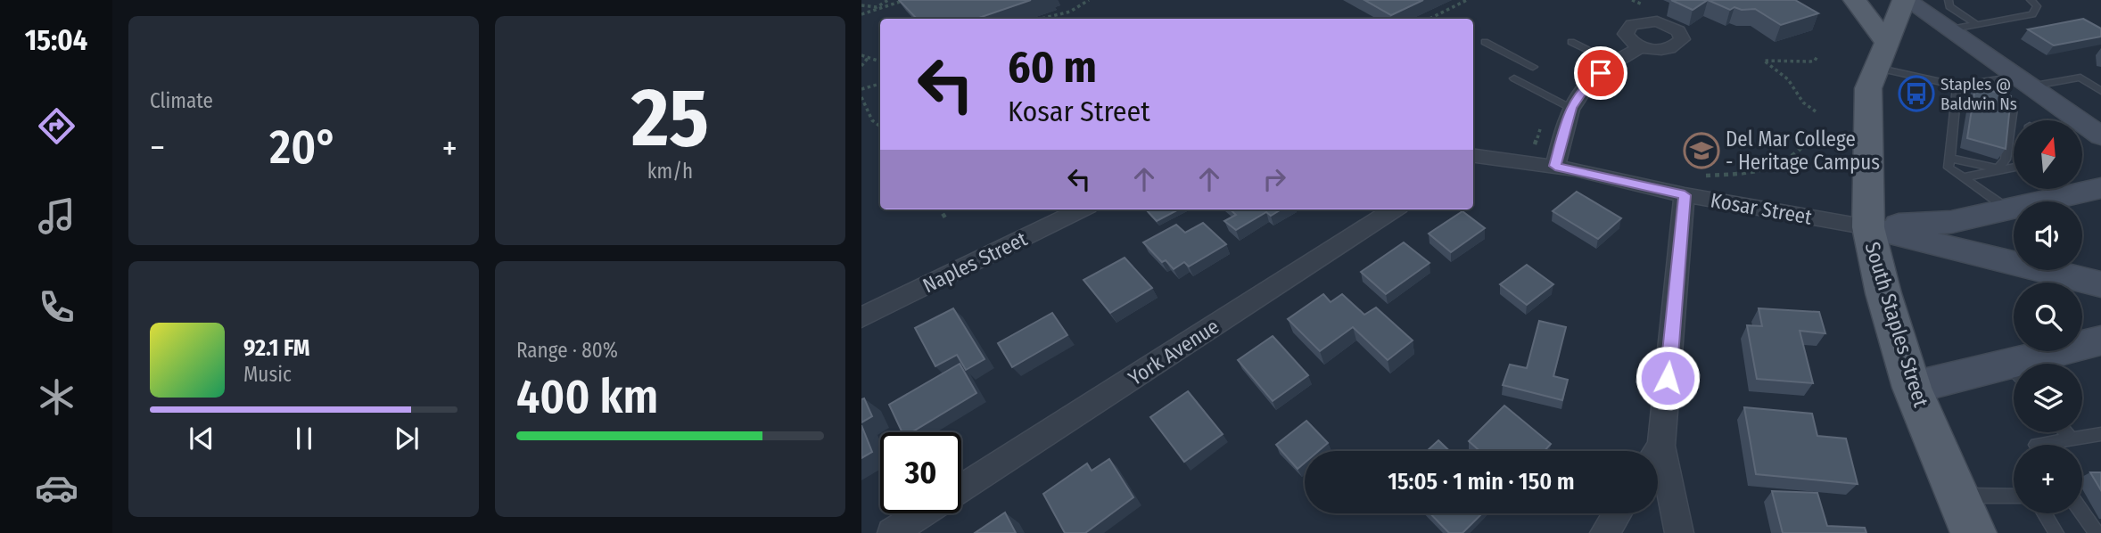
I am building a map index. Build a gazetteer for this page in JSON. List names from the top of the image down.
{
  "streets": {
    "main road": ["South Staples Street"],
    "street": ["Kosar Street", "Naples Street", "York Avenue"]
  },
  "crossings": [
    ["Kosar Street", "South Staples Street"]
  ],
  "places": {
    "bus stop": ["Staples @ Baldwin Ns"],
    "school or university": ["Del Mar College - Heritage Campus"]
  },
  "north": "top",
  "page": {
    "tabs": "15:04",
    "tile": [
      "Climate",
      ["25", "km/h"],
      ["Range · 80%", "400 km"]
    ],
    "turn": ["60 m", "Kosar Street"],
    "map_buttons": "+",
    "heat": ["−", "20°", "+"],
    "song": ["92.1 FM", "Music"],
    "limit": "30",
    "trip": "15:05 · 1 min · 150 m"
  }
}
